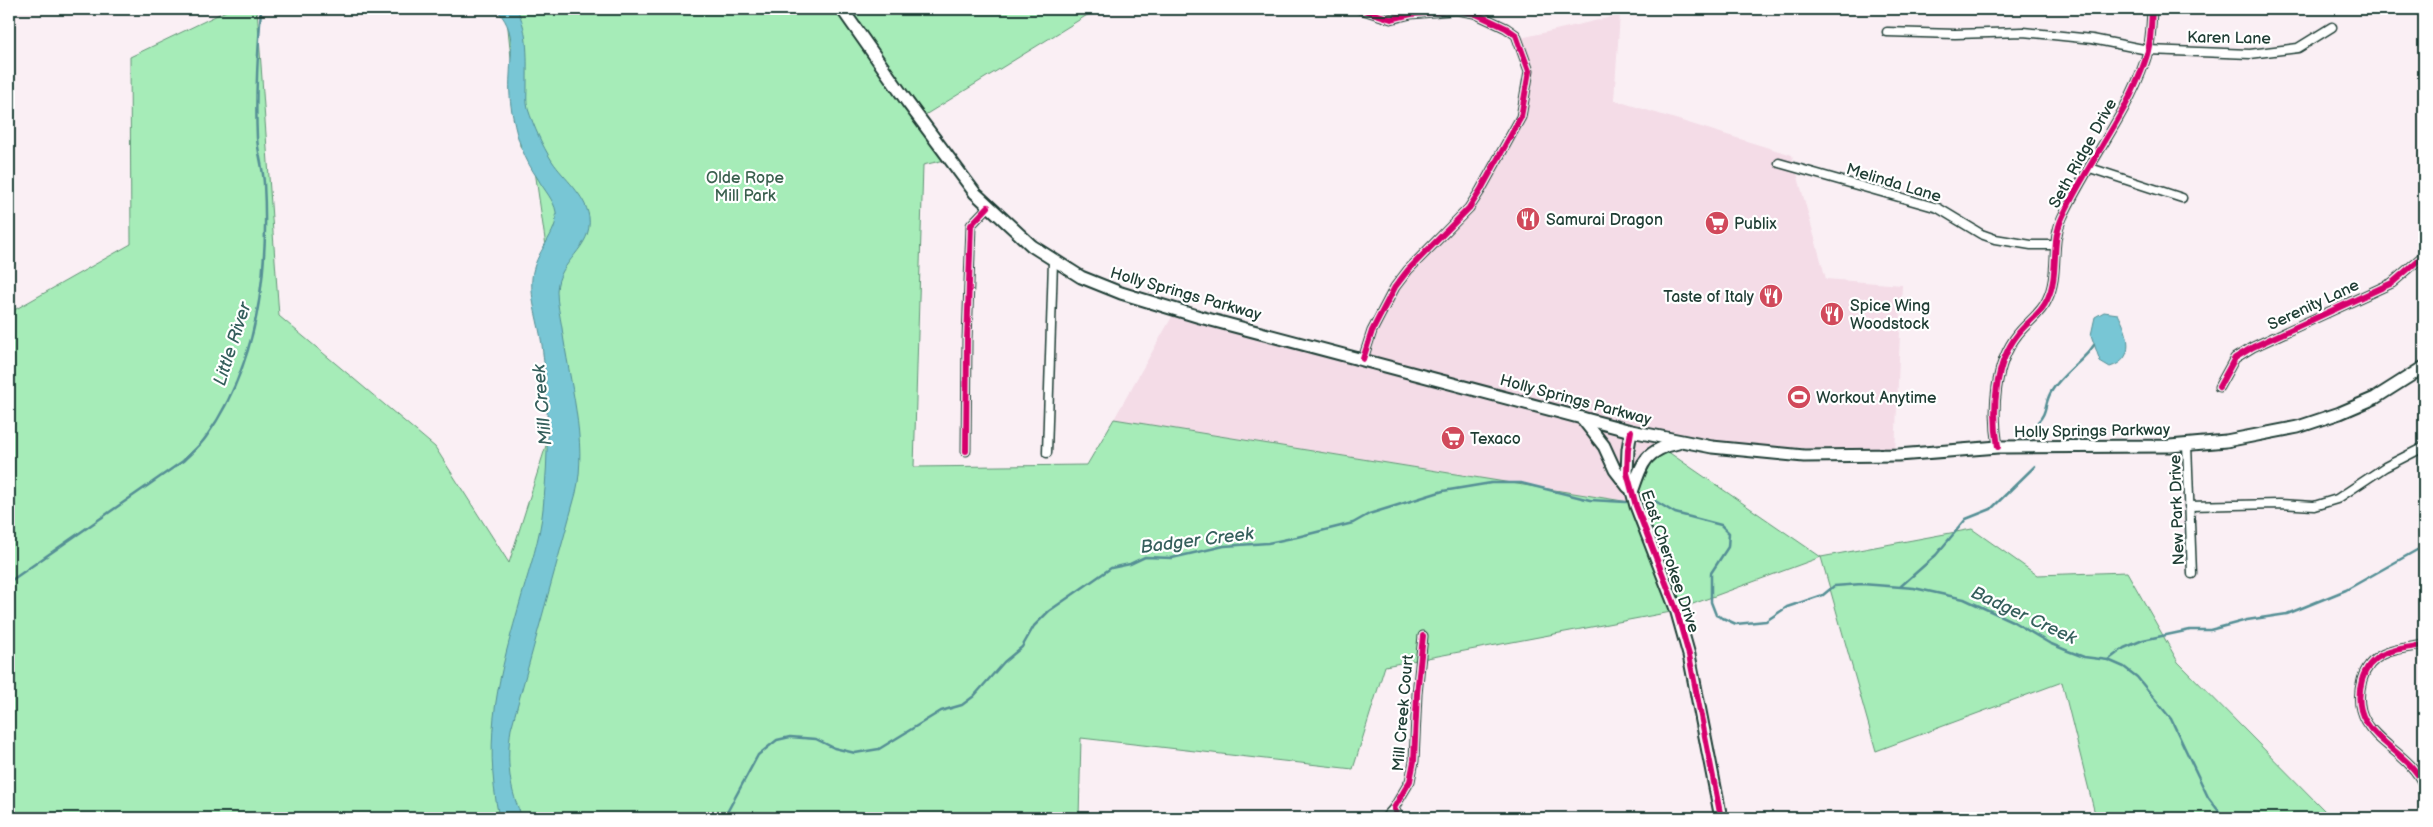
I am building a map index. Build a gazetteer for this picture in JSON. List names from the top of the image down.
{
  "streets": {
    "main road": ["Holly Springs Parkway", "East Cherokee Drive"],
    "street": [
      "Karen Lane",
      "Seth Ridge Drive",
      "Melinda Lane",
      "Serenity Lane",
      "New Park Drive",
      "Mill Creek Court"
    ]
  },
  "crossings": [
    ["Karen Lane", "Seth Ridge Drive"],
    ["Seth Ridge Drive", "Melinda Lane"],
    ["Seth Ridge Drive", "Holly Springs Parkway"],
    ["Holly Springs Parkway", "New Park Drive"],
    ["Holly Springs Parkway", "East Cherokee Drive"]
  ],
  "water": ["Little River", "Mill Creek", "Badger Creek"],
  "parks": ["Olde Rope Mill Park"],
  "places": {
    "restaurant": ["Samurai Dragon", "Taste of Italy", "Spice Wing Woodstock"],
    "supermarket": ["Publix", "Texaco"],
    "sports": ["Workout Anytime"]
  }
}
